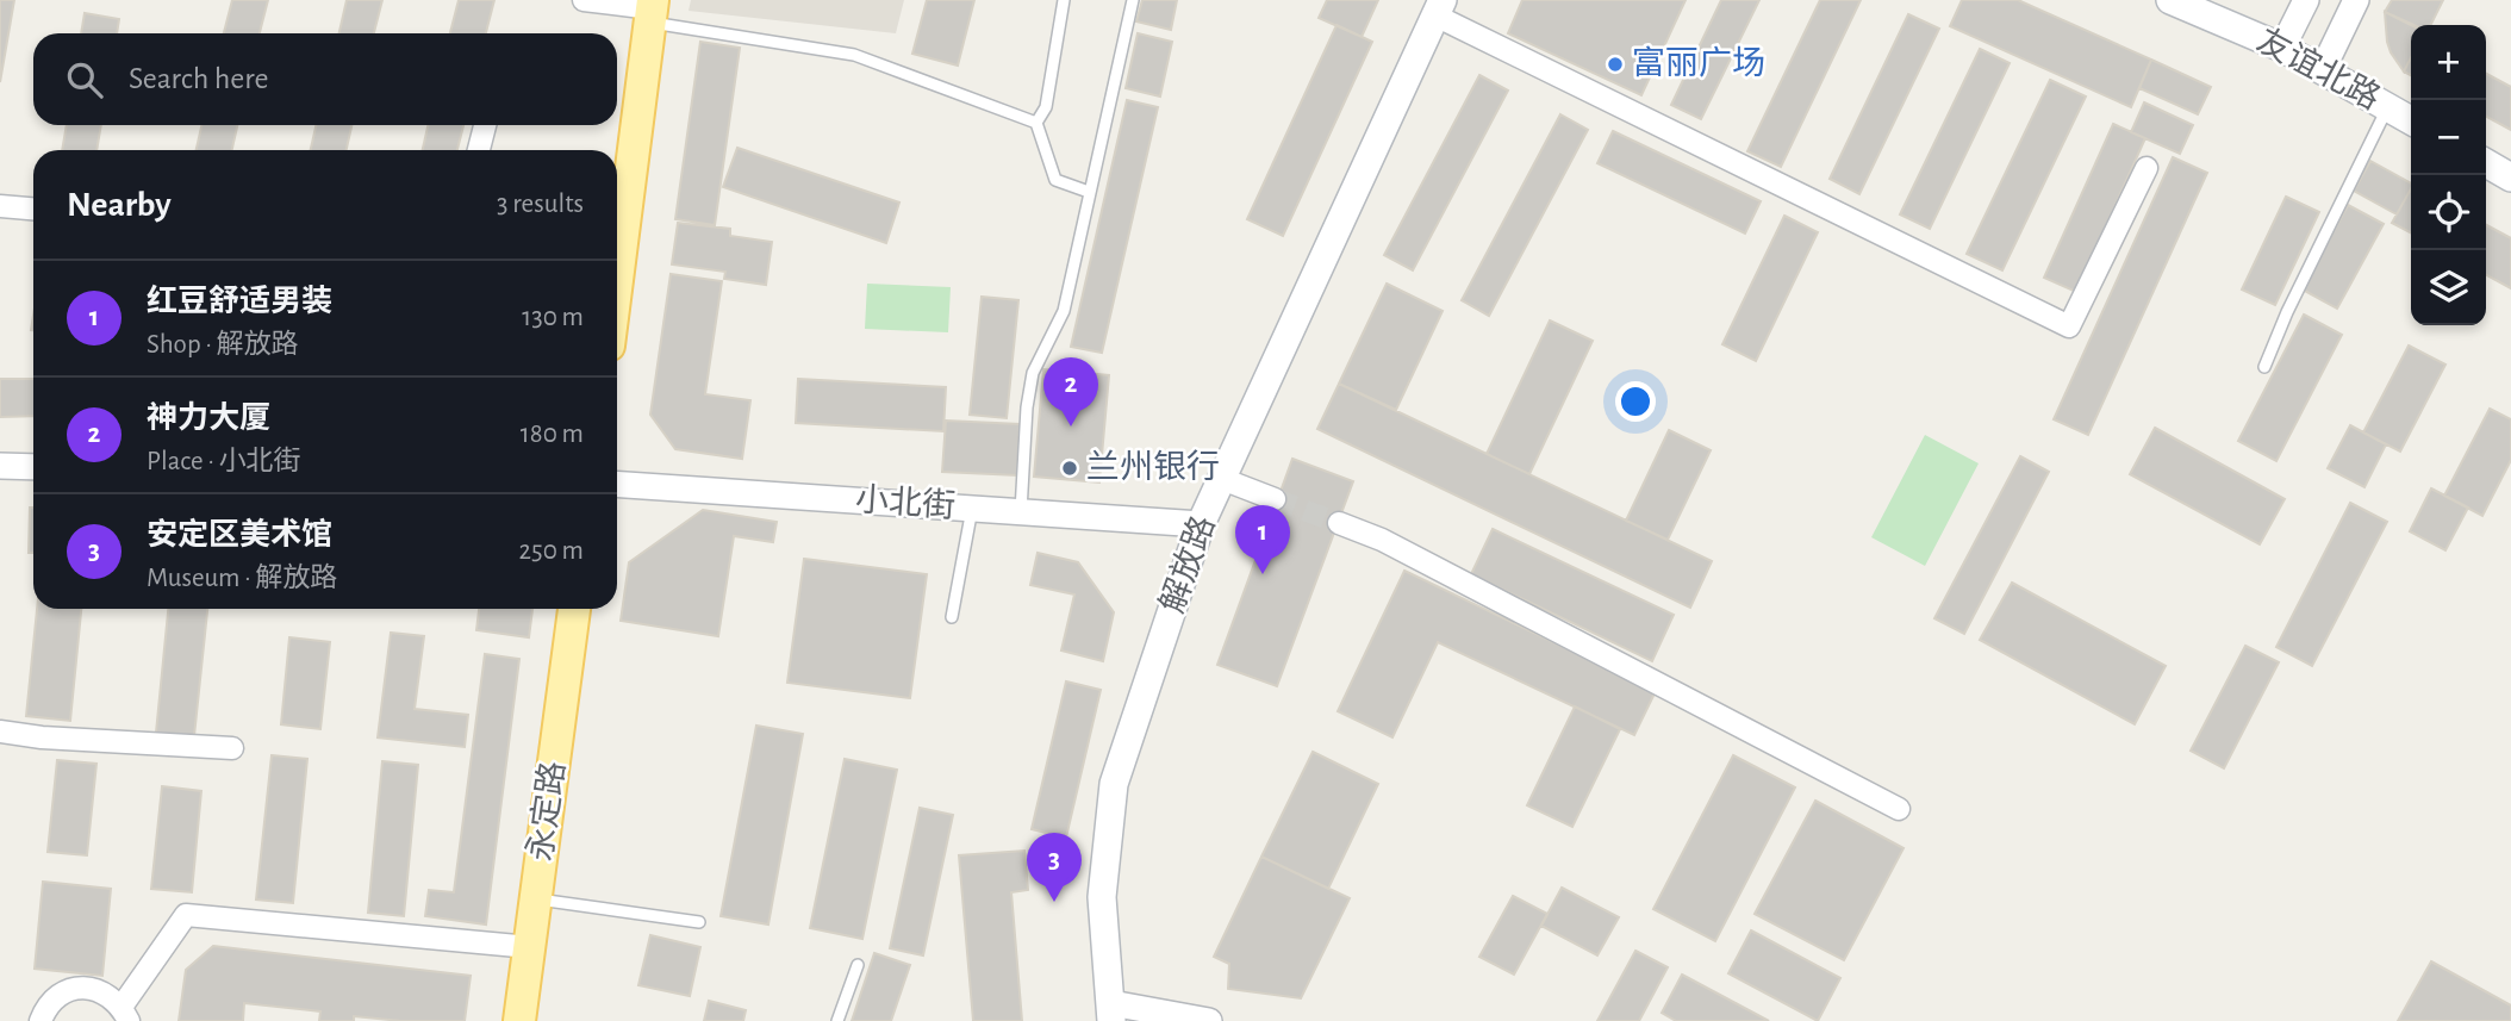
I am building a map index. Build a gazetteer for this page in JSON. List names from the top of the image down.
{
  "streets": {
    "main road": ["友谊北路", "解放路", "永定路"],
    "street": ["小北街"]
  },
  "crossings": [
    ["小北街", "解放路"]
  ],
  "places": ["富丽广场", "兰州银行"],
  "page": {
    "map_buttons": ["+", "−"],
    "search": "Search here",
    "heading": ["Nearby", "3 results"],
    "list": [
      {
        "mark": "1",
        "name": "红豆舒适男装",
        "note": "Shop · 解放路",
        "value": "130 m"
      },
      {
        "mark": "2",
        "name": "神力大厦",
        "note": "Place · 小北街",
        "value": "180 m"
      },
      {
        "mark": "3",
        "name": "安定区美术馆",
        "note": "Museum · 解放路",
        "value": "250 m"
      }
    ],
    "pins": ["2", "1", "3"]
  }
}
